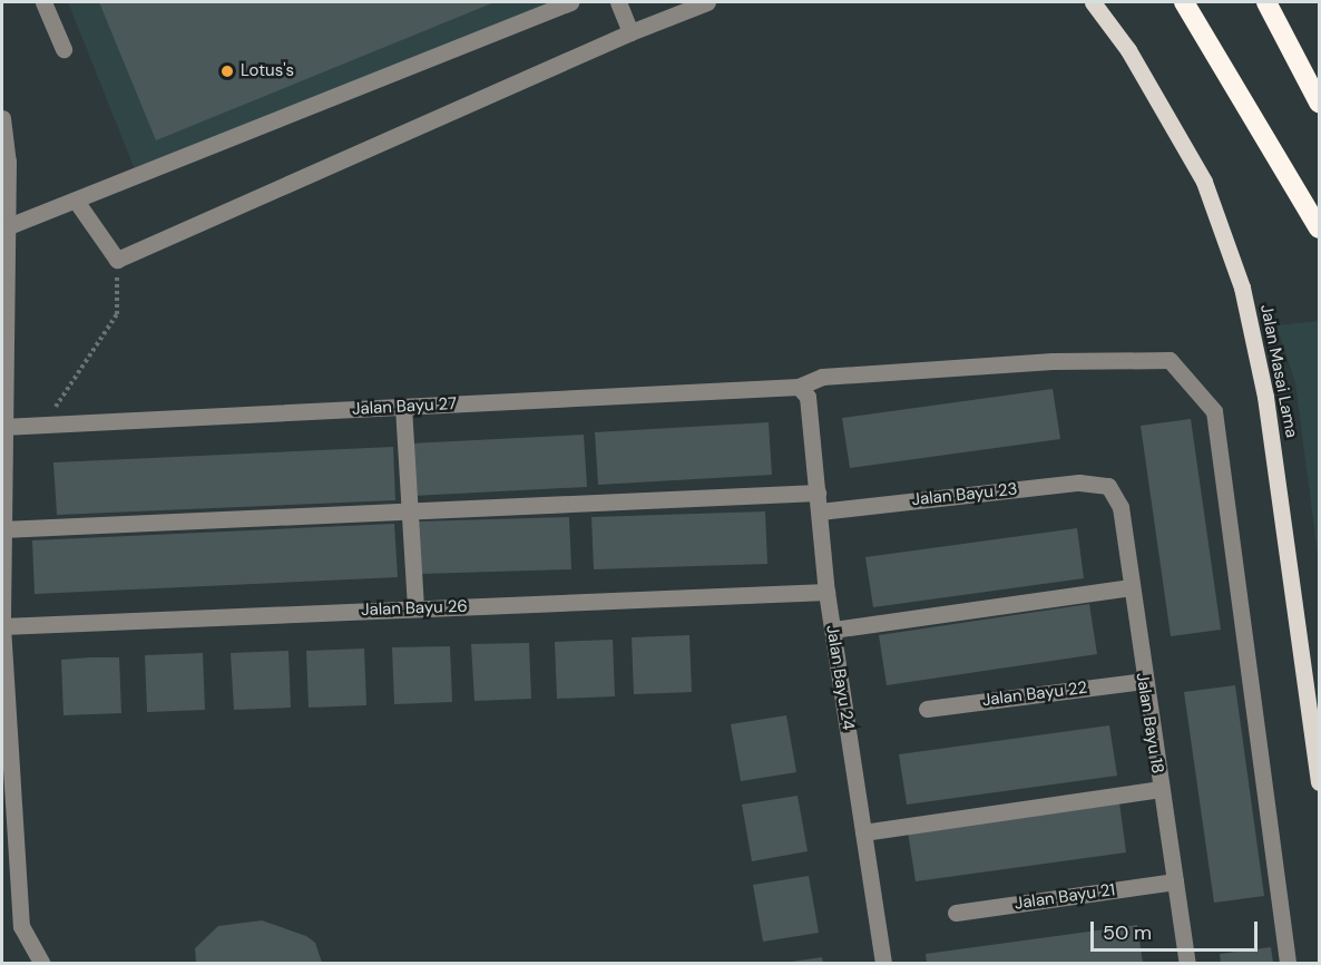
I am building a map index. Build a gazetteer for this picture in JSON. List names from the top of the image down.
{
  "streets": {
    "main road": ["Jalan Masai Lama"],
    "street": [
      "Jalan Bayu 27",
      "Jalan Bayu 23",
      "Jalan Bayu 26",
      "Jalan Bayu 24",
      "Jalan Bayu 22",
      "Jalan Bayu 18",
      "Jalan Bayu 21"
    ]
  },
  "crossings": [
    ["Jalan Bayu 27", "Jalan Bayu 24"],
    ["Jalan Bayu 23", "Jalan Bayu 24"],
    ["Jalan Bayu 23", "Jalan Bayu 18"],
    ["Jalan Bayu 26", "Jalan Bayu 24"],
    ["Jalan Bayu 22", "Jalan Bayu 18"],
    ["Jalan Bayu 18", "Jalan Bayu 21"]
  ],
  "places": ["Lotus's"],
  "scale_bar": "50 m"
}
